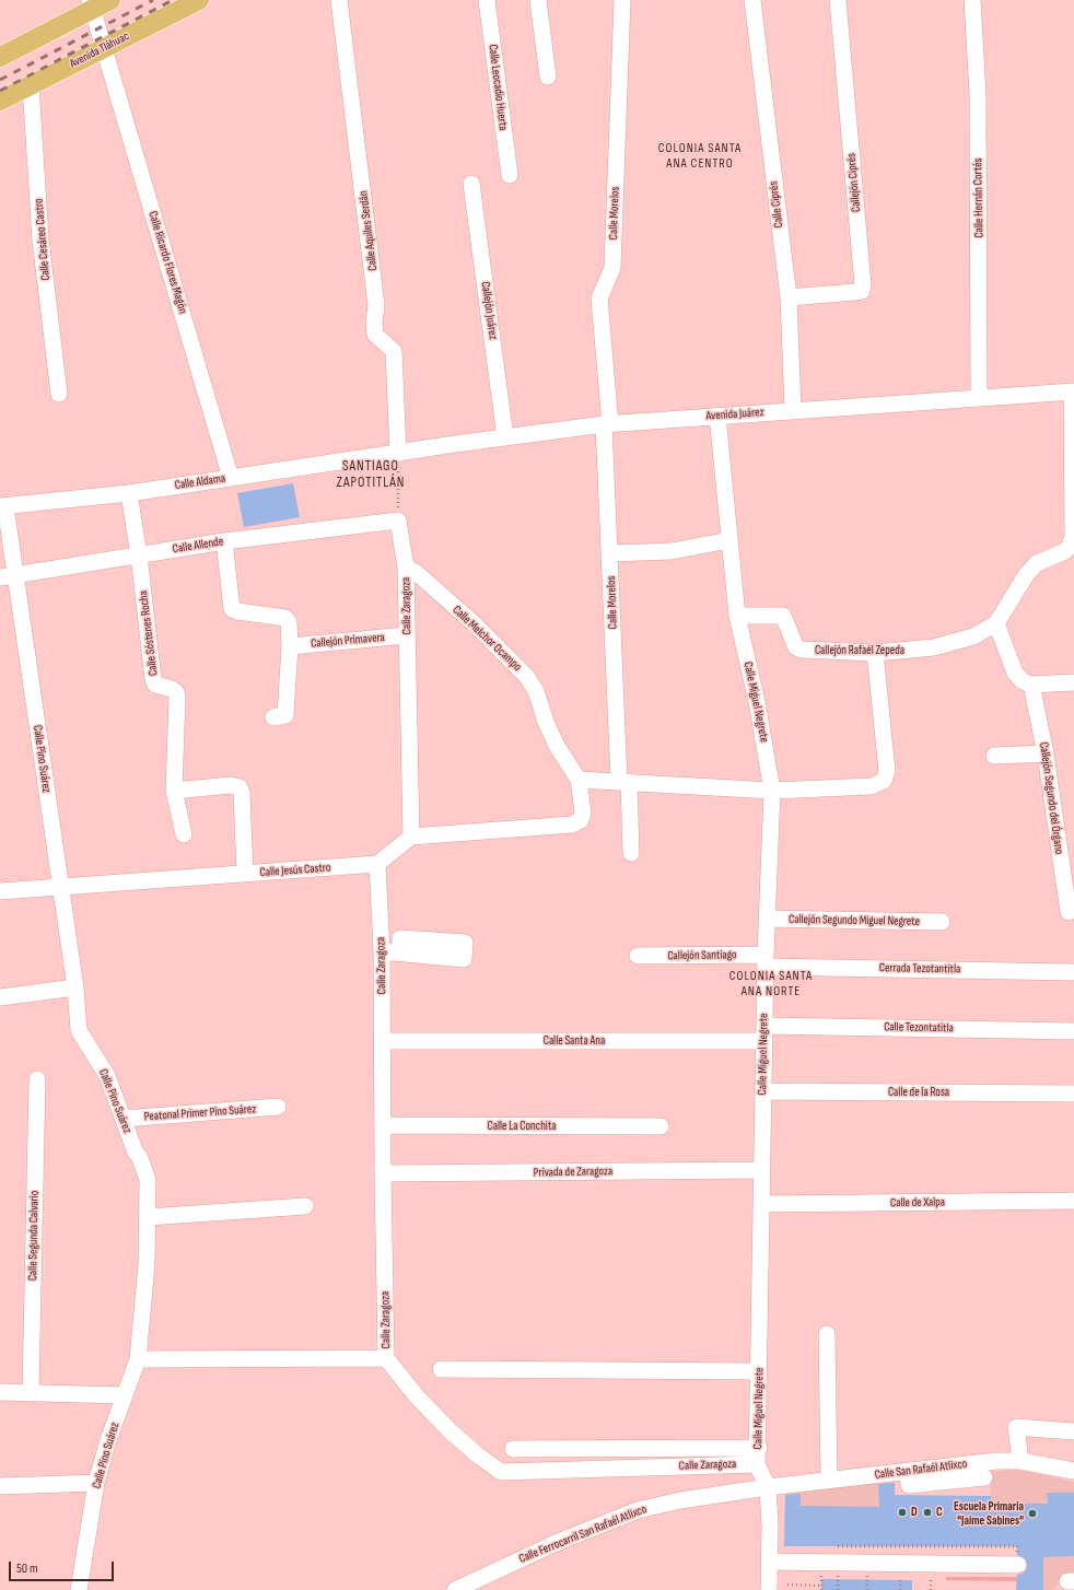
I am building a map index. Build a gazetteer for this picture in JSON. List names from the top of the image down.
{
  "streets": {
    "main road": ["Avenida Tláhuac"],
    "street": [
      "Calle Leocadio Huerta",
      "Callejón Ciprés",
      "Calle Hernán Cortés",
      "Calle Ciprés",
      "Calle Morelos",
      "Calle Aquiles Serdán",
      "Calle Cesáreo Castro",
      "Calle Ricardo Flores Magón",
      "Callejón Juárez",
      "Avenida Juárez",
      "Calle Aldama",
      "Calle Allende",
      "Calle Zaragoza",
      "Calle Sóstenes Rocha",
      "Calle Melchor Ocampo",
      "Callejón Primavera",
      "Callejón Rafaél Zepeda",
      "Calle Miguel Negrete",
      "Calle Pino Suárez",
      "Callejón Segundo del Órgano",
      "Calle Jesús Castro",
      "Callejón Segundo Miguel Negrete",
      "Callejón Santiago",
      "Cerrada Tezotantitla",
      "Calle Tezontatitla",
      "Calle Santa Ana",
      "Calle de la Rosa",
      "Peatonal Primer Pino Suárez",
      "Calle La Conchita",
      "Privada de Zaragoza",
      "Calle de Xalpa",
      "Calle Segunda Calvario",
      "Calle San Rafaél Atlixco",
      "Calle Ferrocarril San Rafaél Atlixco"
    ]
  },
  "crossings": [
    ["Avenida Tláhuac", "Calle Cesáreo Castro"],
    ["Avenida Tláhuac", "Calle Ricardo Flores Magón"],
    ["Callejón Ciprés", "Calle Ciprés"],
    ["Calle Hernán Cortés", "Avenida Juárez"],
    ["Calle Ciprés", "Avenida Juárez"],
    ["Calle Morelos", "Avenida Juárez"],
    ["Calle Aquiles Serdán", "Avenida Juárez"],
    ["Calle Aquiles Serdán", "Calle Aldama"],
    ["Calle Ricardo Flores Magón", "Calle Aldama"],
    ["Callejón Juárez", "Avenida Juárez"],
    ["Avenida Juárez", "Calle Aldama"],
    ["Avenida Juárez", "Callejón Rafaél Zepeda"],
    ["Avenida Juárez", "Calle Miguel Negrete"],
    ["Calle Aldama", "Calle Sóstenes Rocha"],
    ["Calle Aldama", "Calle Pino Suárez"],
    ["Calle Allende", "Calle Zaragoza"],
    ["Calle Allende", "Calle Sóstenes Rocha"],
    ["Calle Allende", "Calle Pino Suárez"],
    ["Calle Zaragoza", "Calle Melchor Ocampo"],
    ["Calle Zaragoza", "Callejón Primavera"],
    ["Calle Zaragoza", "Calle Miguel Negrete"],
    ["Calle Zaragoza", "Calle Jesús Castro"],
    ["Calle Zaragoza", "Calle Santa Ana"],
    ["Calle Zaragoza", "Calle La Conchita"],
    ["Calle Zaragoza", "Privada de Zaragoza"],
    ["Callejón Rafaél Zepeda", "Calle Miguel Negrete"],
    ["Calle Miguel Negrete", "Callejón Segundo Miguel Negrete"],
    ["Calle Miguel Negrete", "Callejón Santiago"],
    ["Calle Miguel Negrete", "Cerrada Tezotantitla"],
    ["Calle Miguel Negrete", "Calle Tezontatitla"],
    ["Calle Miguel Negrete", "Calle Santa Ana"],
    ["Calle Miguel Negrete", "Calle de la Rosa"],
    ["Calle Miguel Negrete", "Privada de Zaragoza"],
    ["Calle Miguel Negrete", "Calle de Xalpa"],
    ["Calle Miguel Negrete", "Calle San Rafaél Atlixco"],
    ["Calle Miguel Negrete", "Calle Ferrocarril San Rafaél Atlixco"],
    ["Calle Pino Suárez", "Calle Jesús Castro"],
    ["Calle Pino Suárez", "Peatonal Primer Pino Suárez"],
    ["Callejón Santiago", "Cerrada Tezotantitla"],
    ["Calle Tezontatitla", "Calle Santa Ana"],
    ["Calle San Rafaél Atlixco", "Calle Ferrocarril San Rafaél Atlixco"]
  ],
  "districts": ["COLONIA SANTA ANA CENTRO", "SANTIAGO ZAPOTITLÁN", "COLONIA SANTA ANA NORTE"],
  "places": ["D", "C", "Escuela Primaria \"Jaime Sabines\""],
  "scale_bar": "50 m"
}
